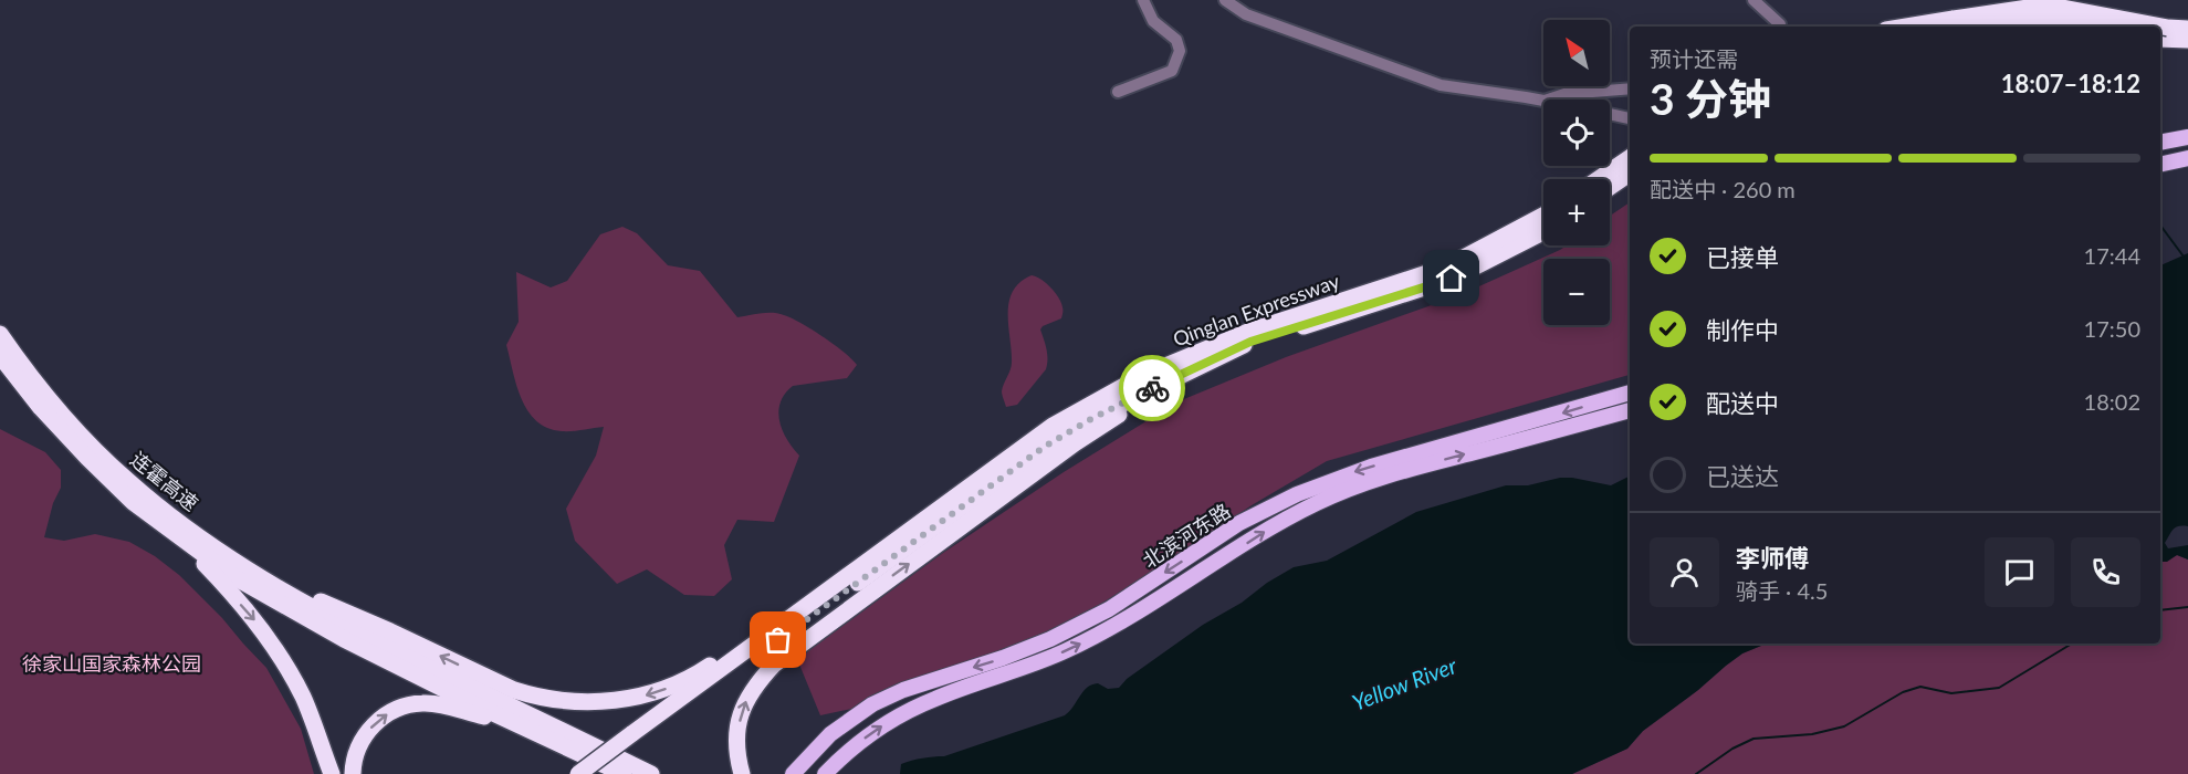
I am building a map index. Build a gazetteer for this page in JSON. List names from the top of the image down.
{
  "streets": {
    "highway": ["Qinglan Expressway", "连霍高速"],
    "main road": ["北滨河东路"]
  },
  "water": ["Yellow River"],
  "parks": ["徐家山国家森林公园"],
  "north": "top left",
  "page": {
    "map_buttons": ["+", "−"],
    "heading": ["3 分钟", "预计还需", "18:07–18:12"],
    "panel": ["李师傅", "骑手 · 4.5"],
    "bar": "配送中 · 260 m",
    "list": [
      ["已接单", "17:44"],
      ["制作中", "17:50"],
      ["配送中", "18:02"],
      "已送达"
    ]
  }
}
